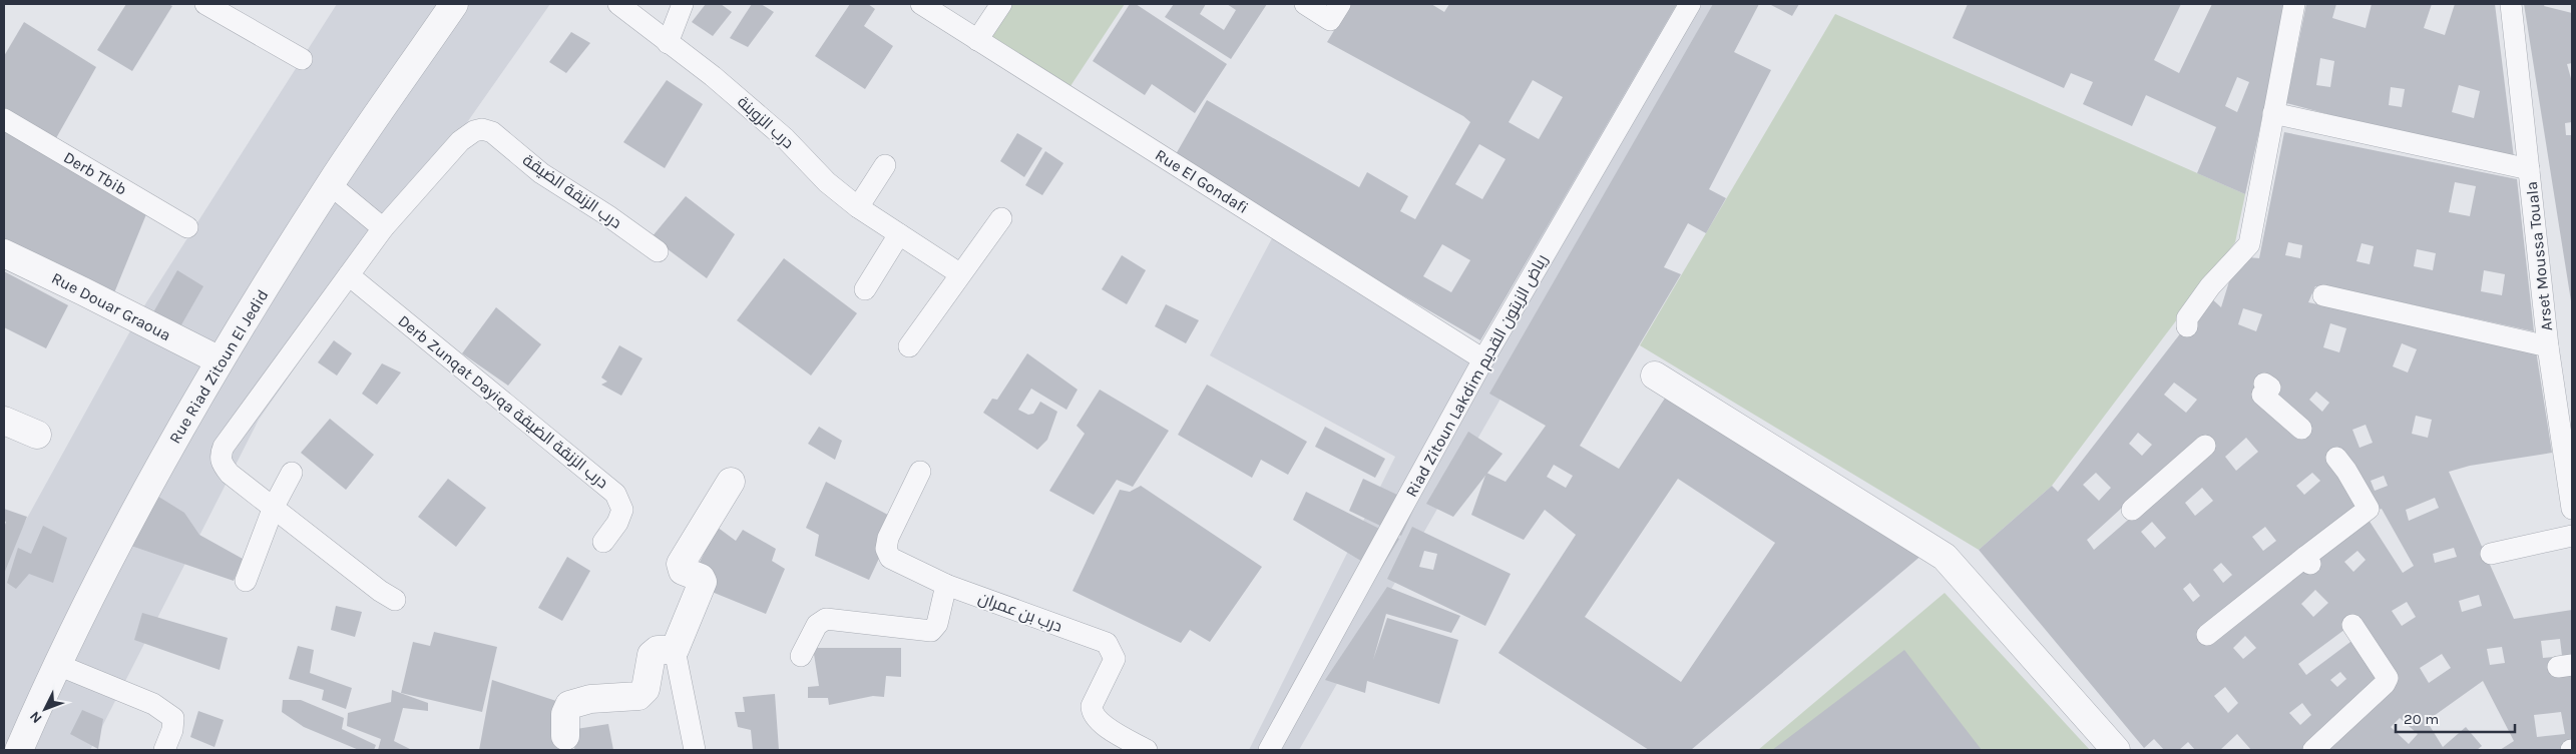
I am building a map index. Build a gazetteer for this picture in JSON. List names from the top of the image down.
{
  "streets": {
    "street": ["Rue Douar Graoua", "Rue Riad Zitoun El Jedid"],
    "lane": [
      "درب الزوبنة",
      "Derb Tbib",
      "Rue El Gondafi",
      "درب الزنقة الضيقة",
      "Arset Moussa Touala",
      "Riad Zitoun Lakdim رياض الزيتون القديم",
      "Derb Zunqat Dayiqa درب الزنقة الضيقة",
      "درب بن عمران"
    ]
  },
  "crossings": [
    ["Rue El Gondafi", "Riad Zitoun Lakdim رياض الزيتون القديم"],
    ["Rue Douar Graoua", "Rue Riad Zitoun El Jedid"]
  ],
  "scale_bar": "20 m",
  "north": "bottom left"
}
